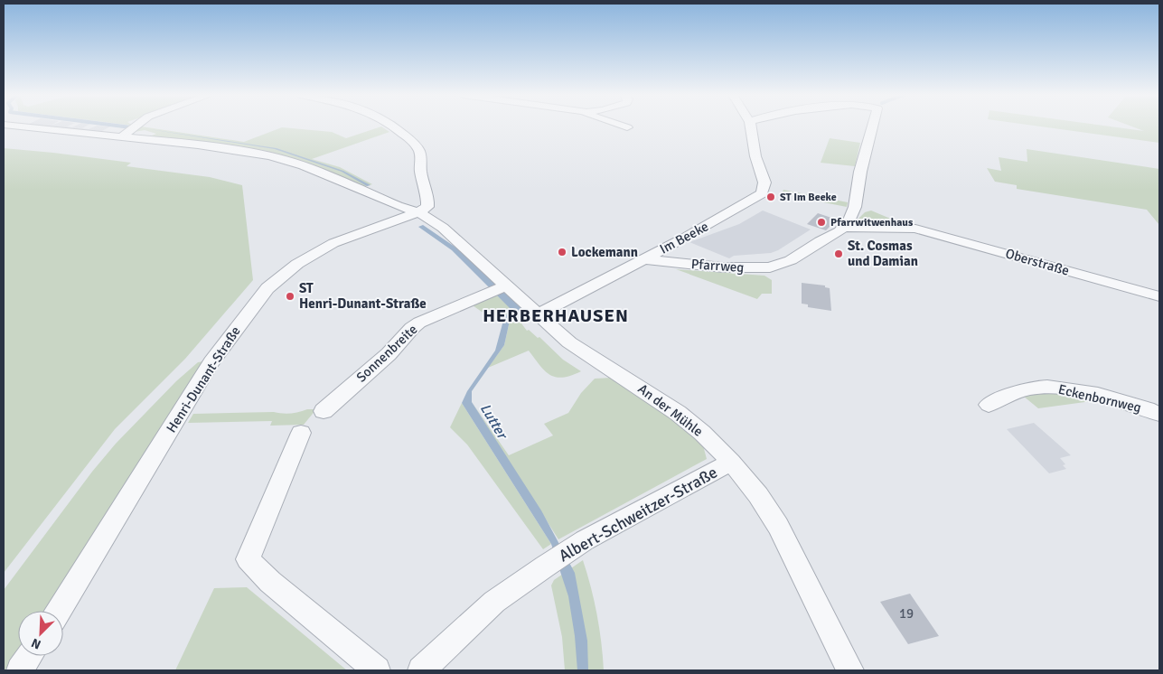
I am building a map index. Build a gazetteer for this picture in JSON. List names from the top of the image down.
{
  "streets": {
    "street": [
      "Im Beeke",
      "Oberstraße",
      "Pfarrweg",
      "Sonnenbreite",
      "Henri-Dunant-Straße",
      "Eckenbornweg",
      "An der Mühle",
      "Albert-Schweitzer-Straße"
    ]
  },
  "crossings": [
    ["Im Beeke", "Pfarrweg"],
    ["Im Beeke", "An der Mühle"],
    ["Sonnenbreite", "An der Mühle"],
    ["Henri-Dunant-Straße", "An der Mühle"],
    ["An der Mühle", "Albert-Schweitzer-Straße"]
  ],
  "districts": ["HERBERHAUSEN"],
  "water": ["Lutter"],
  "places": [
    "ST Im Beeke",
    "Pfarrwitwenhaus",
    "Lockemann",
    "St. Cosmas und Damian",
    "ST Henri-Dunant-Straße"
  ],
  "house_numbers": ["19"],
  "north": "bottom left"
}
